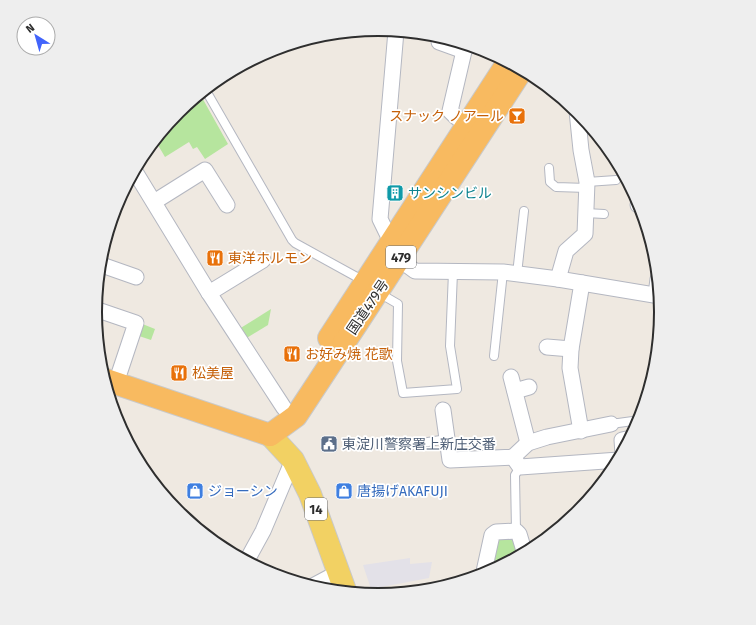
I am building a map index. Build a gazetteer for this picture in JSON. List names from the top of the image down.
{
  "streets": {
    "highway": ["479", "国道479号"],
    "main road": ["14"]
  },
  "crossings": [
    ["国道479号", "14"]
  ],
  "places": {
    "bar": ["スナック ノアール"],
    "building": ["サンシンビル"],
    "restaurant": ["東洋ホルモン", "お好み焼 花歌", "松美屋"],
    "public building": ["東淀川警察署上新庄交番"],
    "shop": ["ジョーシン", "唐揚げAKAFUJI"]
  },
  "north": "top left"
}
